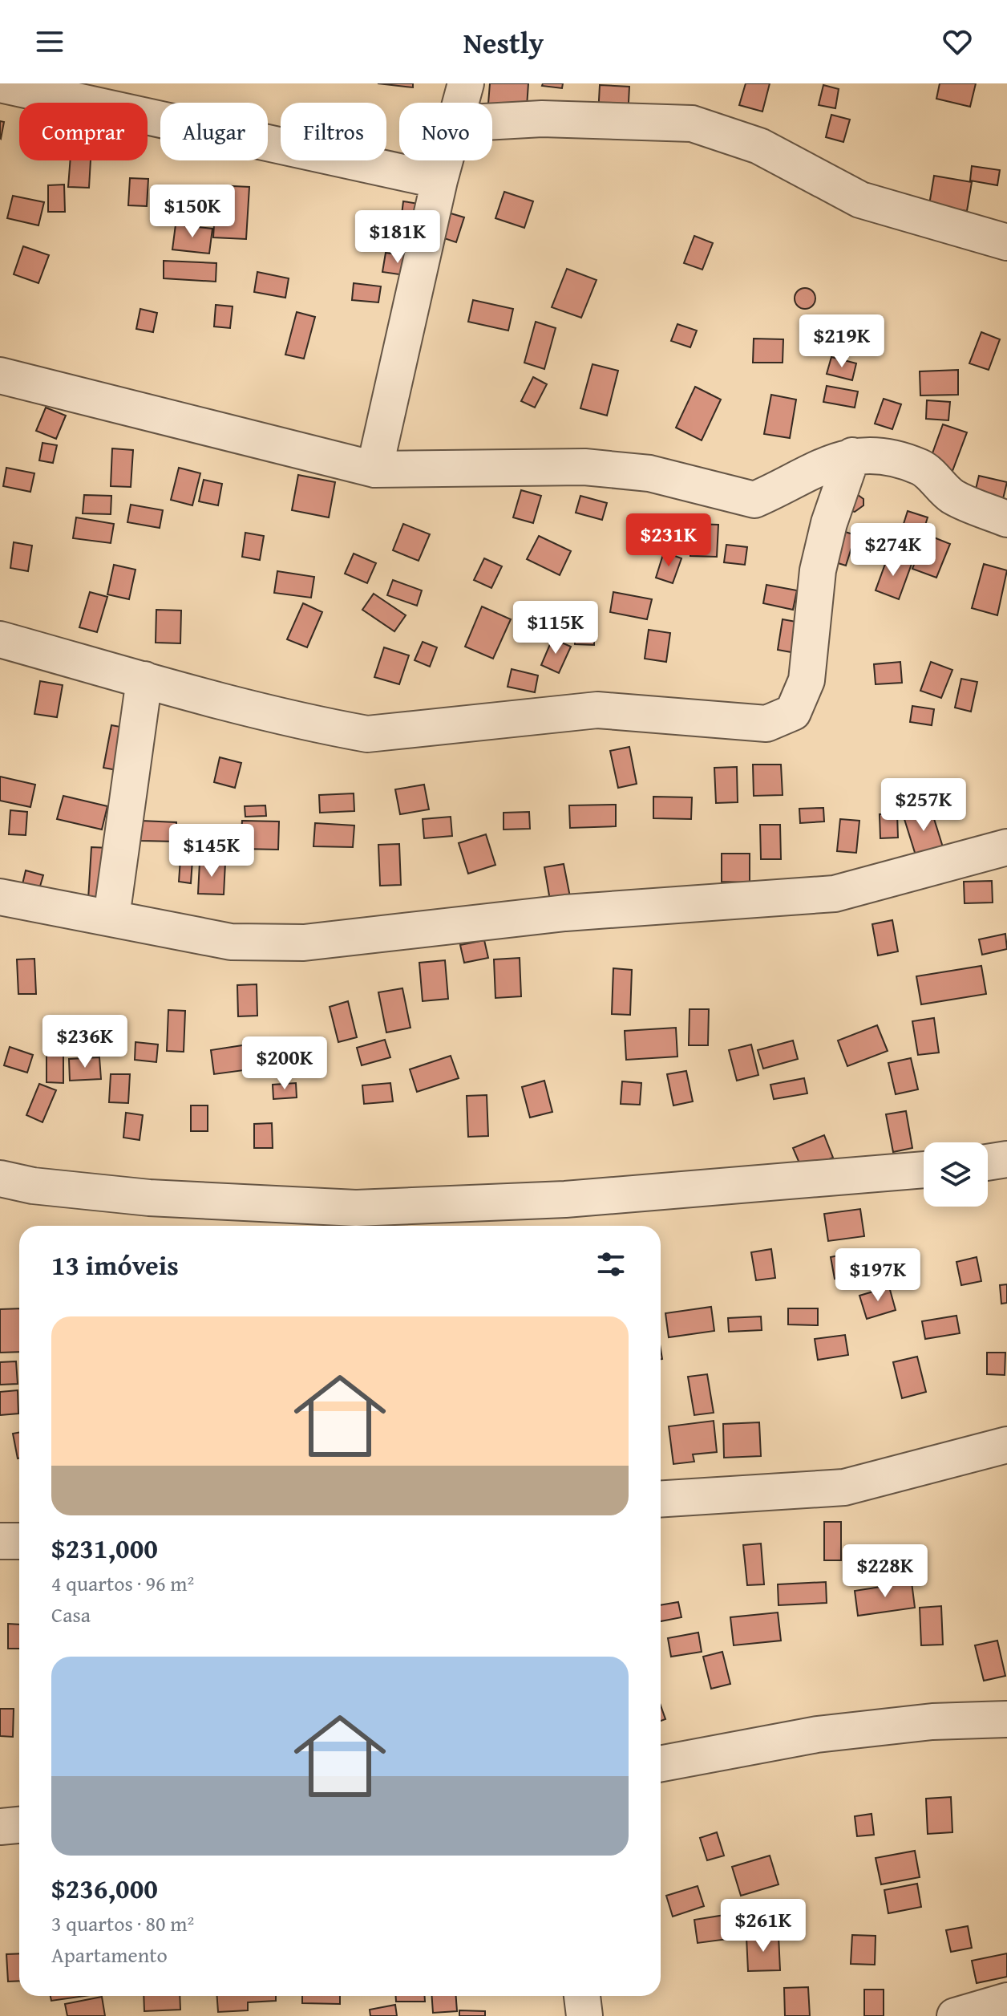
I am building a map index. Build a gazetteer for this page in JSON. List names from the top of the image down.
{
  "page": {
    "header": "Nestly",
    "chip": [
      "Comprar",
      "Alugar",
      "Filtros",
      "Novo"
    ],
    "price": [
      "$150K",
      "$181K",
      "$219K",
      "$231K",
      "$274K",
      "$115K",
      "$257K",
      "$145K",
      "$236K",
      "$200K",
      "$197K",
      "$228K",
      "$261K"
    ],
    "heading": "13 imóveis",
    "list": [
      {
        "name": "$231,000",
        "note": "4 quartos · 96 m² · Casa"
      },
      {
        "name": "$236,000",
        "note": "3 quartos · 80 m² · Apartamento"
      }
    ]
  }
}
